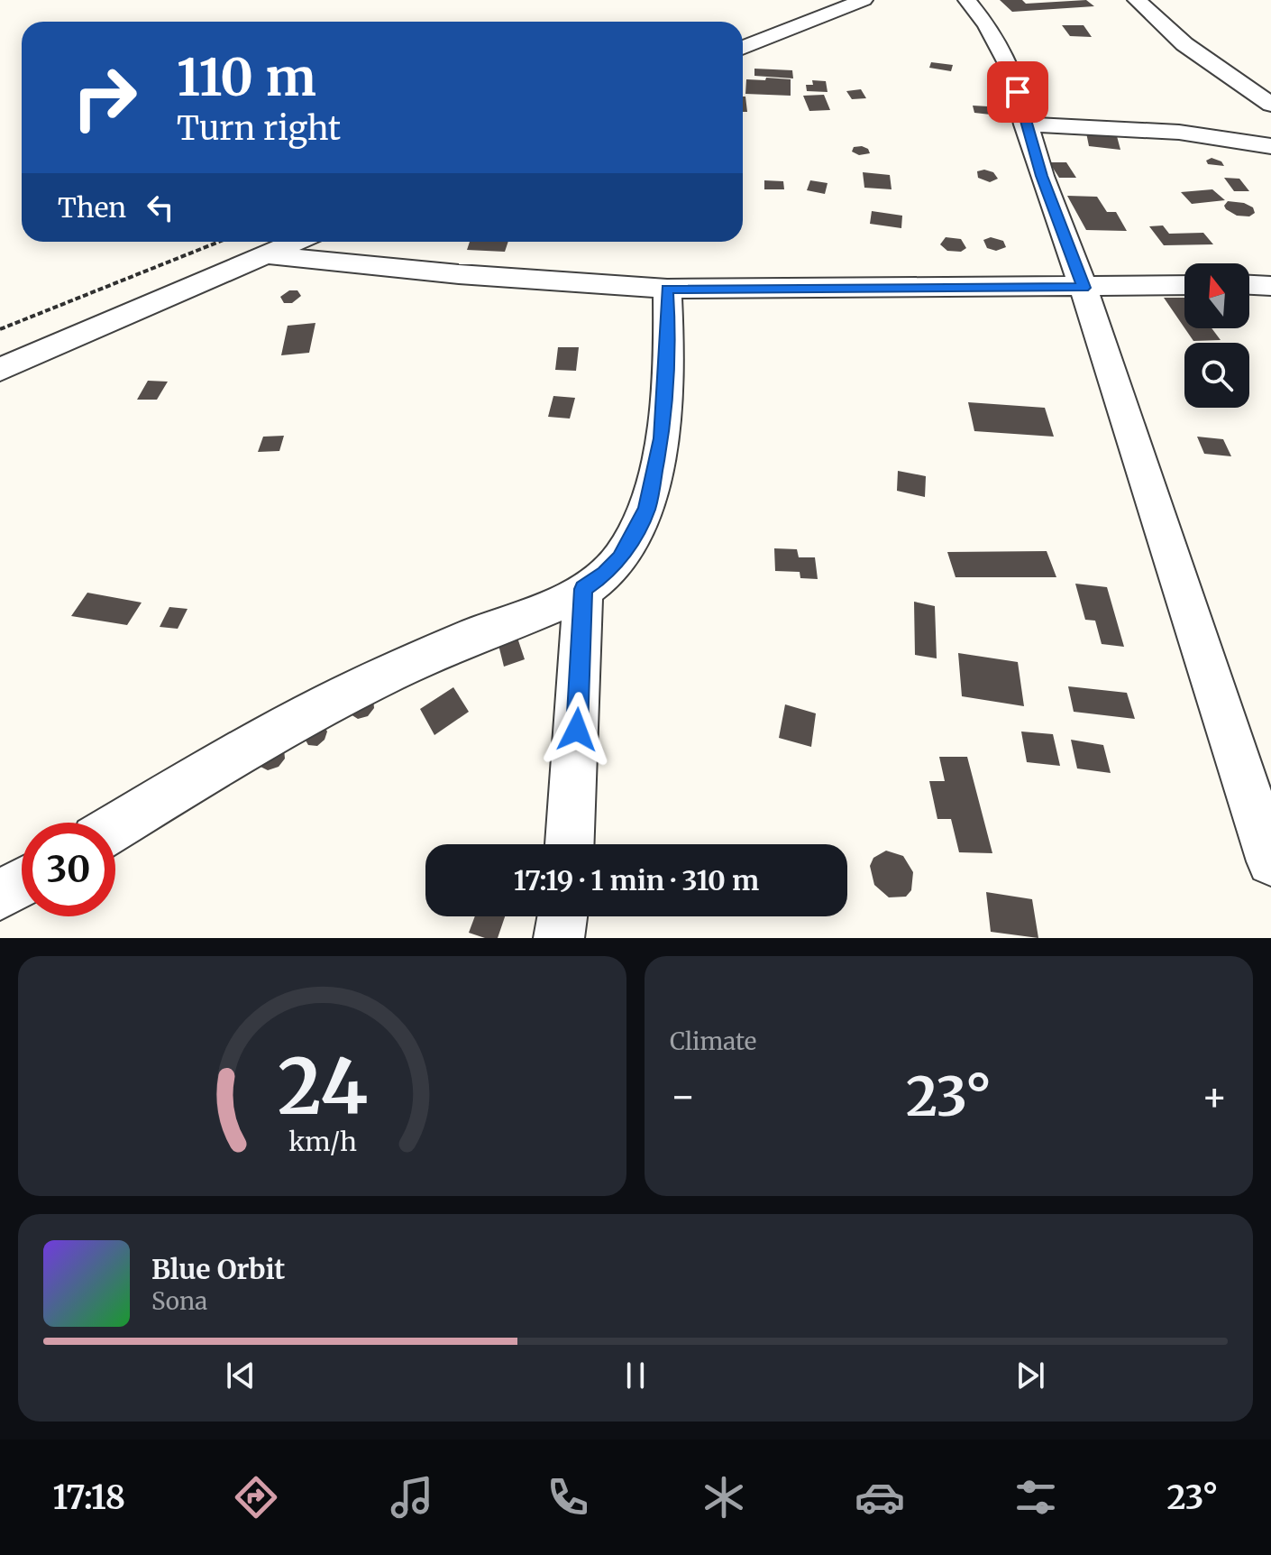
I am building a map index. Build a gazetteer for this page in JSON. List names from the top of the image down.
{
  "north": "top",
  "page": {
    "turn": ["110 m", "Turn right"],
    "then": "Then",
    "limit": "30",
    "trip": "17:19 · 1 min · 310 m",
    "tile": "Climate",
    "heat": ["−", "23°", "+"],
    "song": ["Blue Orbit", "Sona"],
    "tabs": ["17:18", "23°"],
    "gauge": ["24", "km/h"]
  }
}
